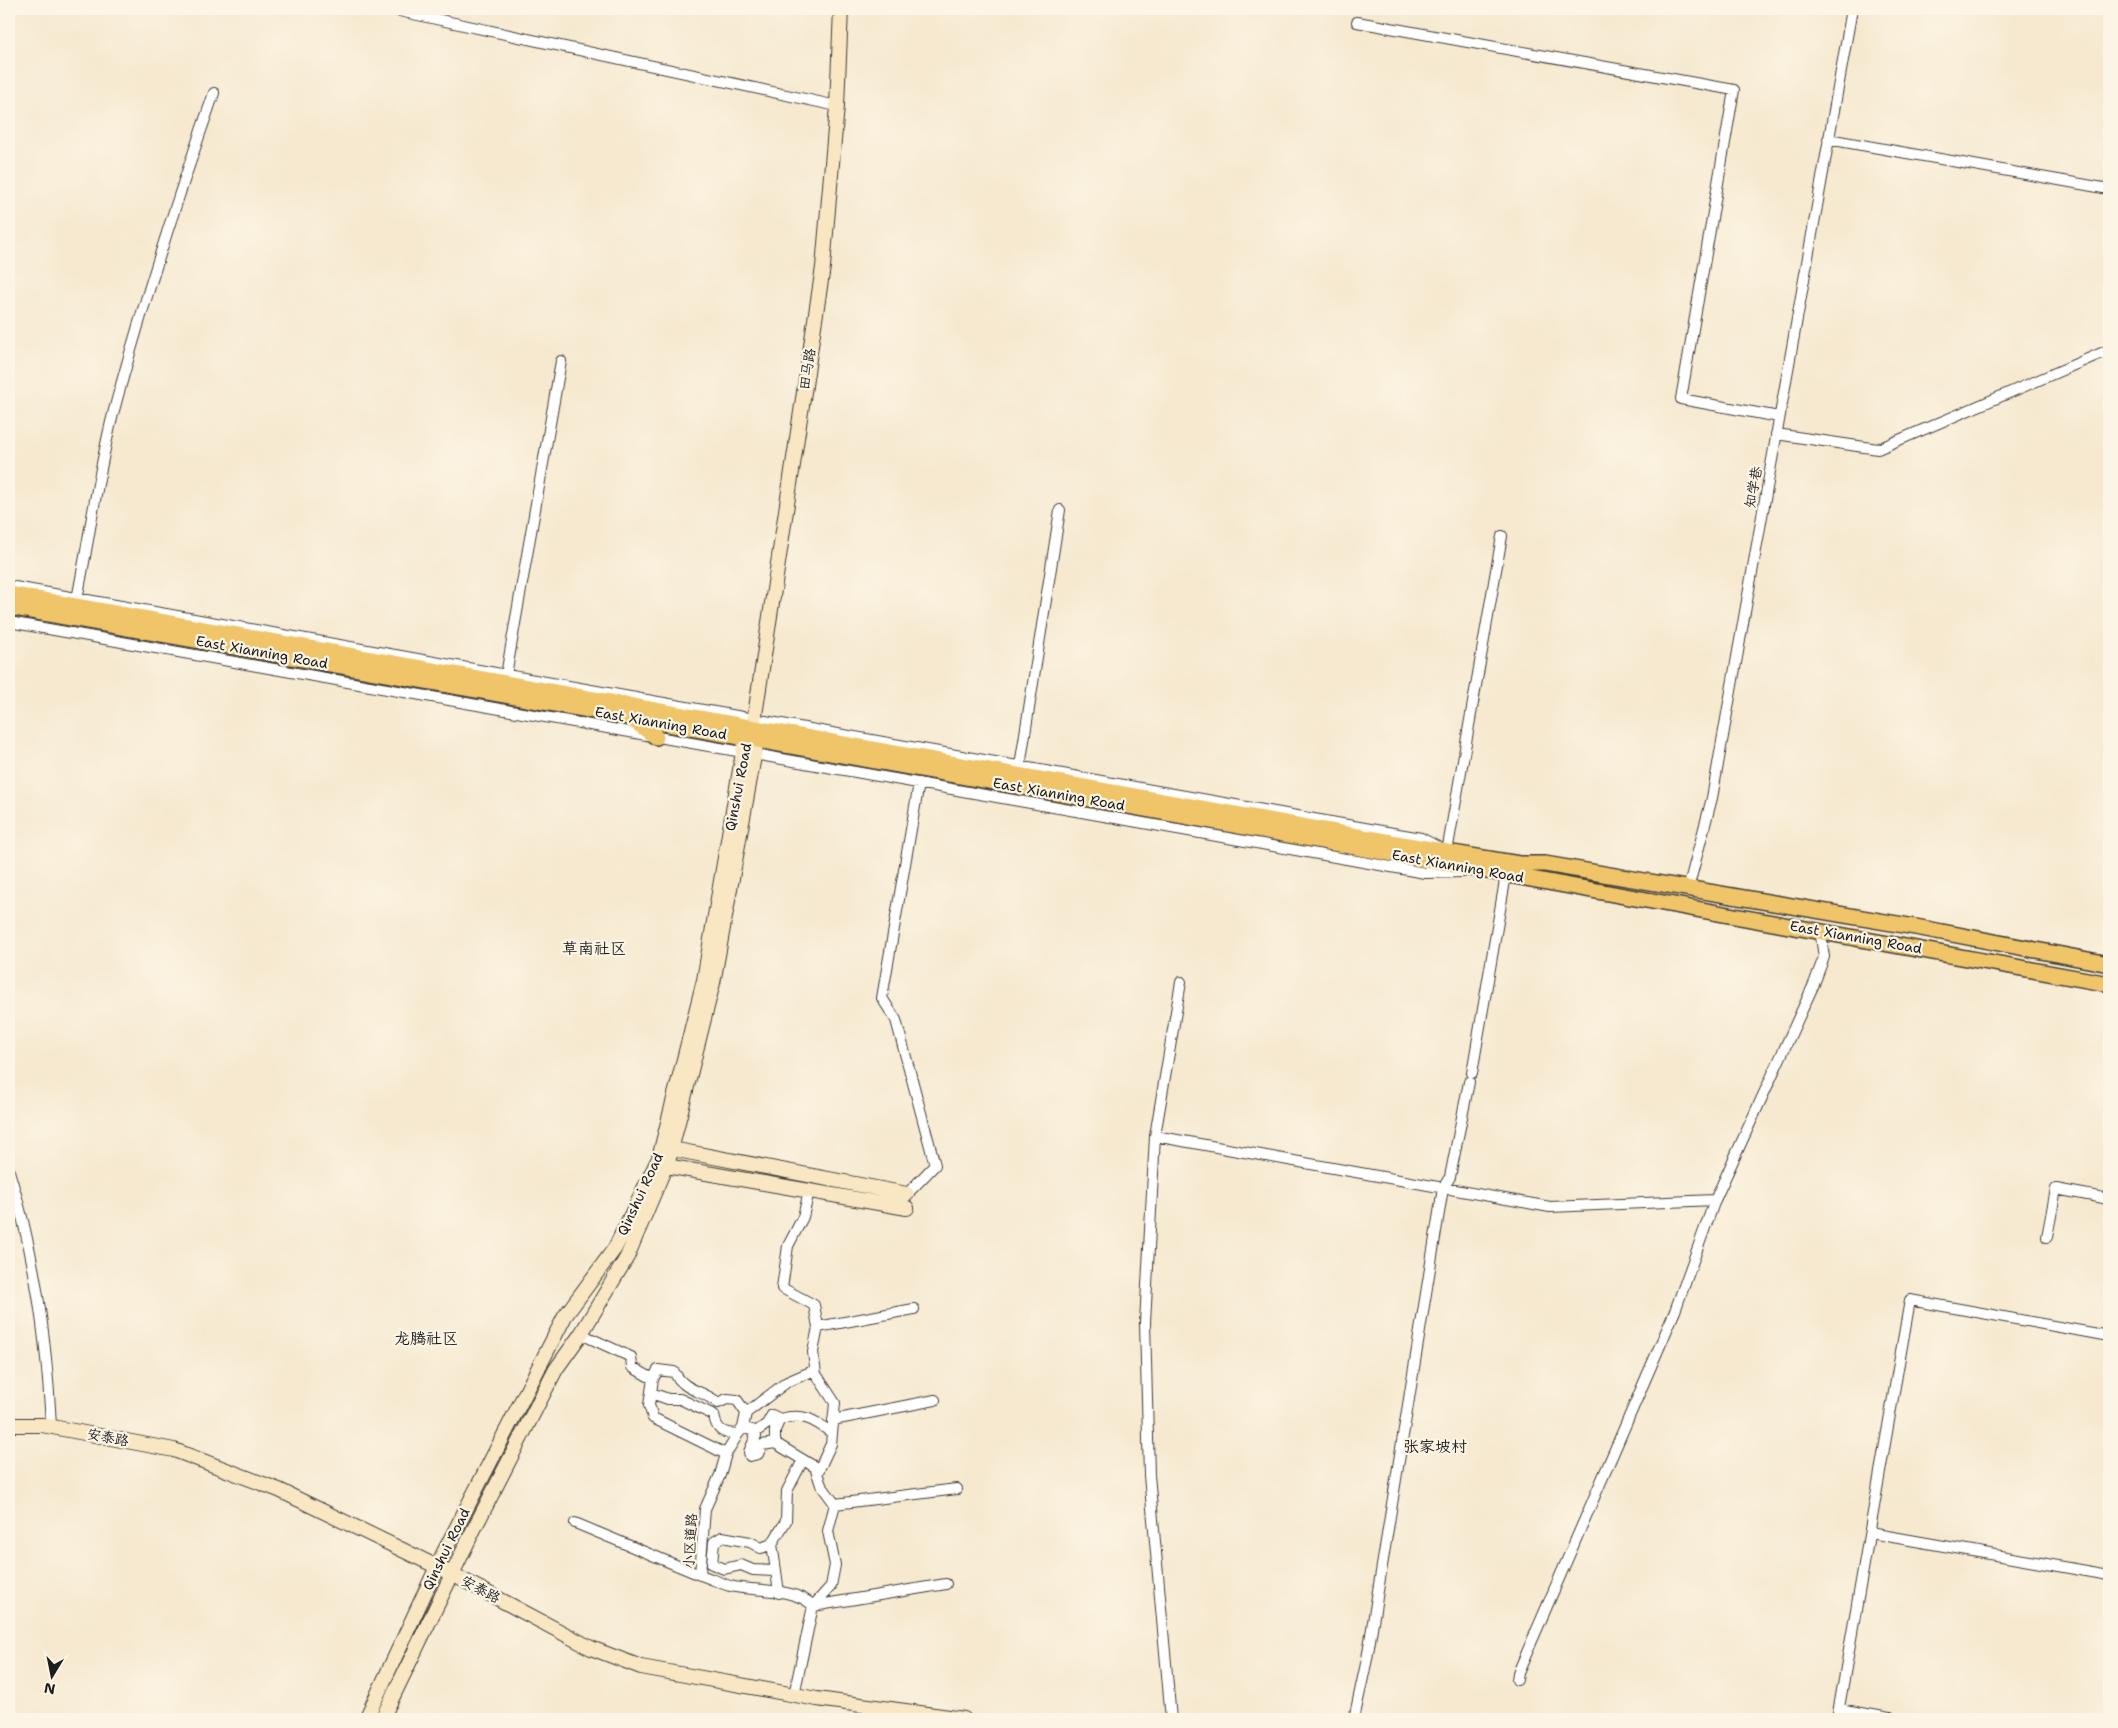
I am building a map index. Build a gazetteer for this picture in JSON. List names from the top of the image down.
{
  "streets": {
    "main road": ["East Xianning Road"],
    "street": [
      "田马路",
      "知学巷",
      "Qinshui Road",
      "安泰路",
      "小区道路"
    ]
  },
  "crossings": [
    ["田马路", "East Xianning Road"],
    ["田马路", "Qinshui Road"],
    ["知学巷", "East Xianning Road"],
    ["East Xianning Road", "Qinshui Road"],
    ["Qinshui Road", "安泰路"]
  ],
  "districts": ["草南社区", "龙腾社区", "张家坡村"],
  "north": "bottom"
}
